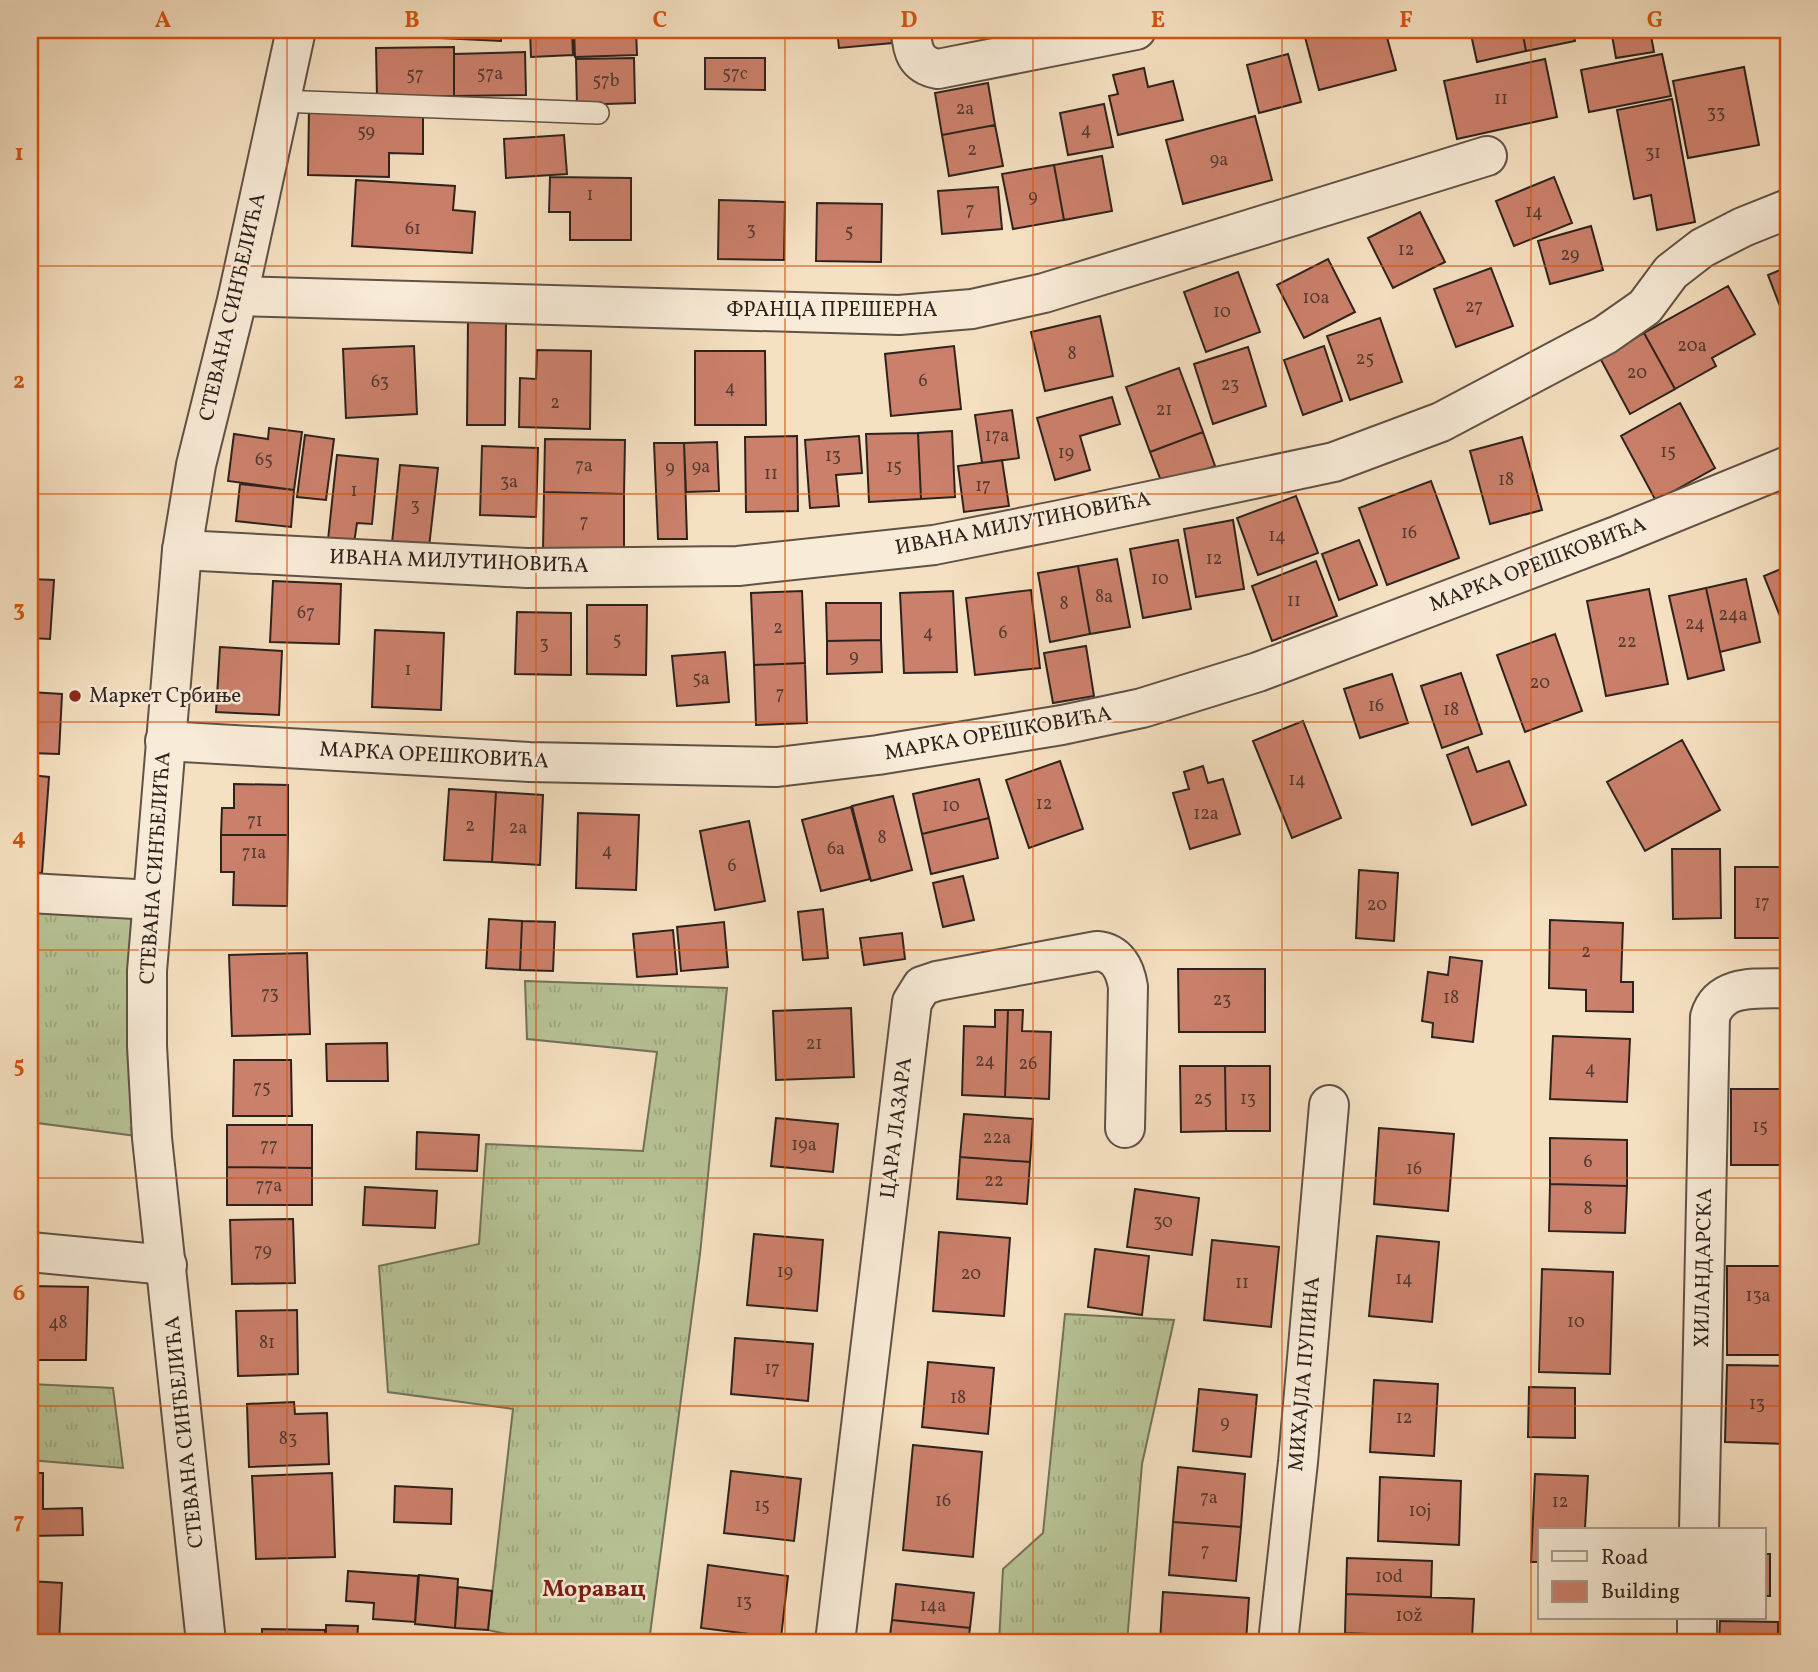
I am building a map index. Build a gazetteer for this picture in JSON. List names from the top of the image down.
{
  "streets": {
    "street": [
      "СТЕВАНА СИНЂЕЛИЋА",
      "ФРАНЦА ПРЕШЕРНА",
      "ИВАНА МИЛУТИНОВИЋА",
      "МАРКА ОРЕШКОВИЋА",
      "ЦАРА ЛАЗАРА",
      "ХИЛАНДАРСКА",
      "МИХАЈЛА ПУПИНА"
    ]
  },
  "crossings": [
    ["СТЕВАНА СИНЂЕЛИЋА", "ФРАНЦА ПРЕШЕРНА"],
    ["СТЕВАНА СИНЂЕЛИЋА", "ИВАНА МИЛУТИНОВИЋА"],
    ["СТЕВАНА СИНЂЕЛИЋА", "МАРКА ОРЕШКОВИЋА"]
  ],
  "districts": ["Моравац"],
  "places": ["Маркет Србиње"],
  "house_numbers": [
    "57a",
    "57c",
    "57",
    "57b",
    "11",
    "2a",
    "33",
    "4",
    "59",
    "2",
    "31",
    "9a",
    "1",
    "9",
    "7",
    "14",
    "61",
    "3",
    "5",
    "12",
    "29",
    "10a",
    "27",
    "10",
    "20a",
    "8",
    "25",
    "20",
    "6",
    "63",
    "23",
    "4",
    "2",
    "21",
    "17a",
    "15",
    "19",
    "13",
    "65",
    "7a",
    "9a",
    "15",
    "9",
    "11",
    "18",
    "3a",
    "17",
    "1",
    "3",
    "7",
    "16",
    "14",
    "12",
    "10",
    "8a",
    "11",
    "8",
    "67",
    "24a",
    "24",
    "2",
    "4",
    "6",
    "5",
    "22",
    "3",
    "9",
    "1",
    "5a",
    "20",
    "7",
    "16",
    "18",
    "14",
    "12",
    "10",
    "12a",
    "71",
    "2",
    "2a",
    "8",
    "6a",
    "4",
    "71a",
    "6",
    "17",
    "20",
    "2",
    "73",
    "18",
    "23",
    "21",
    "24",
    "26",
    "4",
    "75",
    "25",
    "13",
    "15",
    "22a",
    "19a",
    "77",
    "6",
    "16",
    "22",
    "77a",
    "8",
    "30",
    "79",
    "19",
    "20",
    "14",
    "11",
    "13a",
    "10",
    "48",
    "81",
    "17",
    "18",
    "13",
    "12",
    "9",
    "83",
    "7a",
    "16",
    "12",
    "15",
    "10j",
    "7",
    "10d",
    "13",
    "14a",
    "10ž"
  ],
  "legend": ["Road", "Building"],
  "grid": {
    "columns": [
      "A",
      "B",
      "C",
      "D",
      "E",
      "F",
      "G"
    ],
    "rows": [
      "1",
      "2",
      "3",
      "4",
      "5",
      "6",
      "7"
    ]
  }
}
